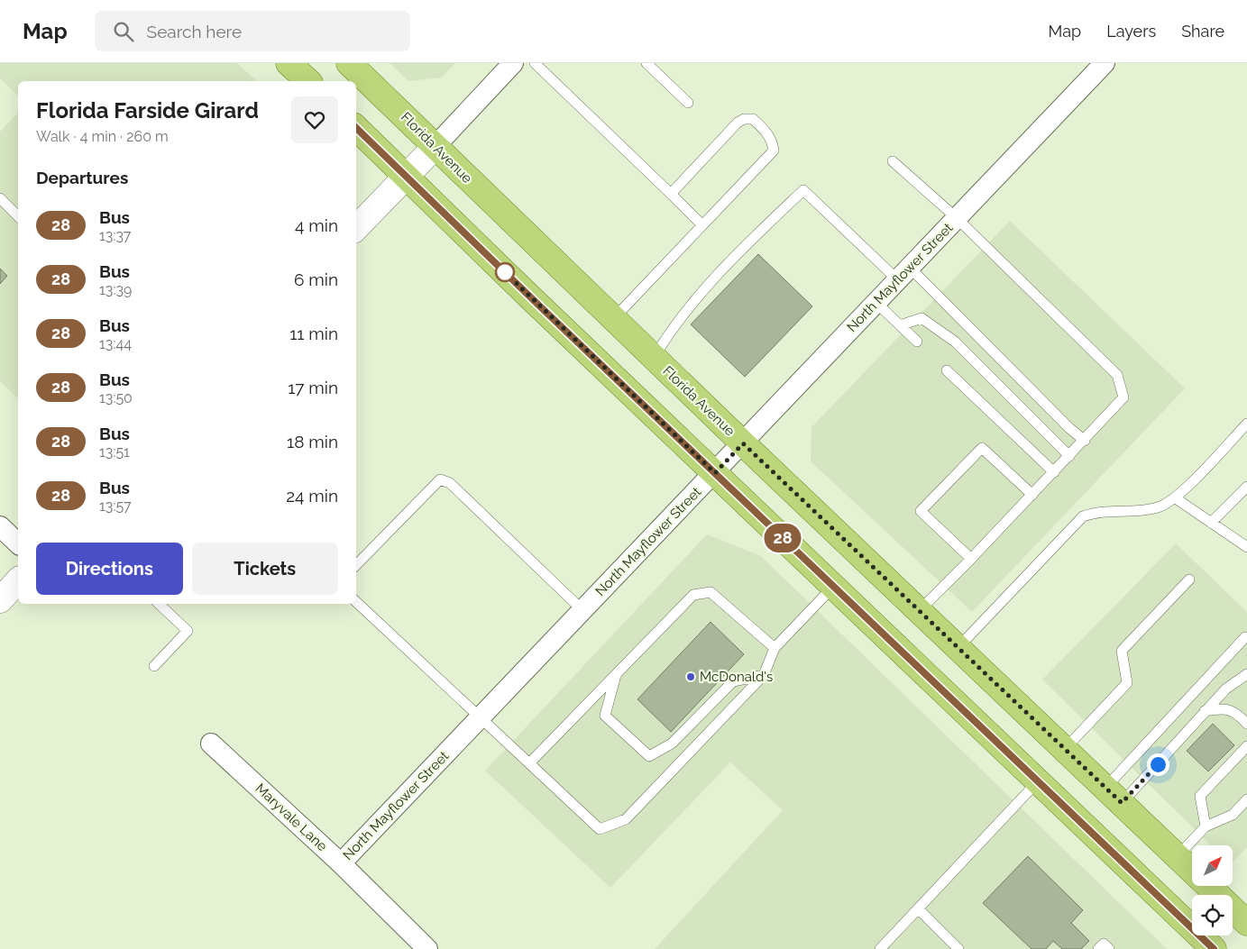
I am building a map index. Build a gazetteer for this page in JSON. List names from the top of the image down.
{
  "streets": {
    "main road": ["Florida Avenue"],
    "street": ["North Mayflower Street", "Maryvale Lane"]
  },
  "crossings": [
    ["Florida Avenue", "North Mayflower Street"],
    ["North Mayflower Street", "Maryvale Lane"]
  ],
  "places": ["McDonald's"],
  "lines": ["bus line 28"],
  "north": "top right",
  "page": {
    "header": "Map",
    "search": "Search here",
    "nav": ["Map", "Layers", "Share"],
    "on_map": "28",
    "heading": [
      ["Florida Farside Girard", "Walk · 4 min · 260 m"],
      "Departures"
    ],
    "list": [
      {
        "mark": "28",
        "name": "Bus",
        "note": "13:37",
        "value": "4 min"
      },
      {
        "mark": "28",
        "name": "Bus",
        "note": "13:39",
        "value": "6 min"
      },
      {
        "mark": "28",
        "name": "Bus",
        "note": "13:44",
        "value": "11 min"
      },
      {
        "mark": "28",
        "name": "Bus",
        "note": "13:50",
        "value": "17 min"
      },
      {
        "mark": "28",
        "name": "Bus",
        "note": "13:51",
        "value": "18 min"
      },
      {
        "mark": "28",
        "name": "Bus",
        "note": "13:57",
        "value": "24 min"
      }
    ],
    "buttons": ["Directions", "Tickets"]
  }
}
